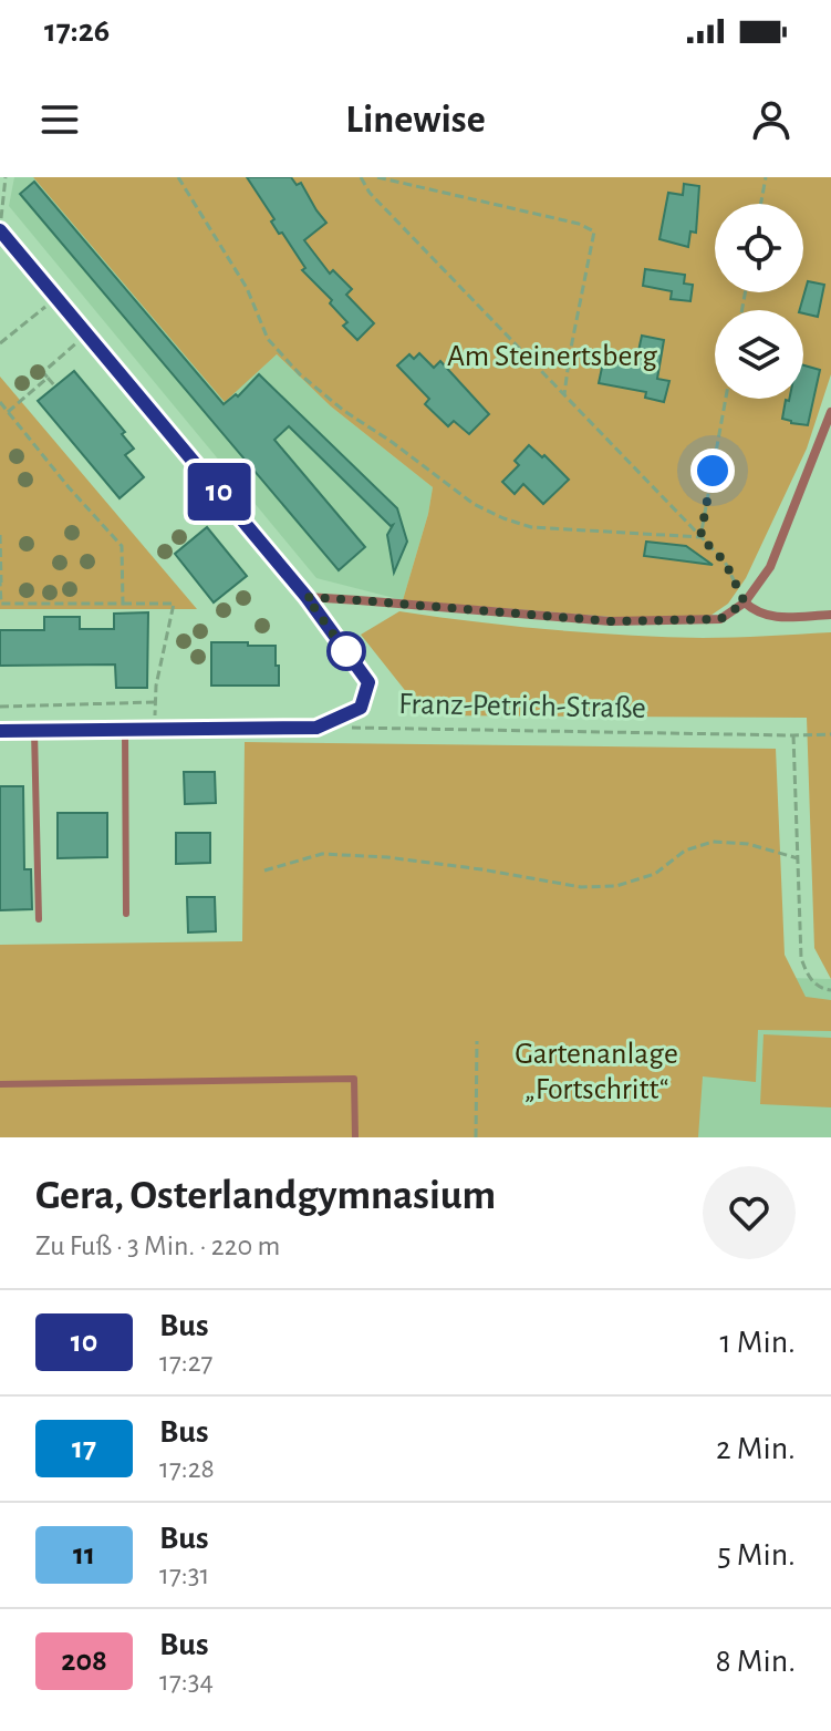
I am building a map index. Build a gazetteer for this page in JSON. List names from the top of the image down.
{
  "streets": {
    "path": ["Franz-Petrich-Straße"]
  },
  "parks": ["Am Steinertsberg", "Gartenanlage „Fortschritt“"],
  "lines": ["bus line 10"],
  "page": {
    "status": "17:26",
    "header": "Linewise",
    "on_map": "10",
    "heading": ["Gera, Osterlandgymnasium", "Zu Fuß · 3 Min. · 220 m"],
    "list": [
      {
        "mark": "10",
        "name": "Bus",
        "note": "17:27",
        "value": "1 Min."
      },
      {
        "mark": "17",
        "name": "Bus",
        "note": "17:28",
        "value": "2 Min."
      },
      {
        "mark": "11",
        "name": "Bus",
        "note": "17:31",
        "value": "5 Min."
      },
      {
        "mark": "208",
        "name": "Bus",
        "note": "17:34",
        "value": "8 Min."
      }
    ]
  }
}
